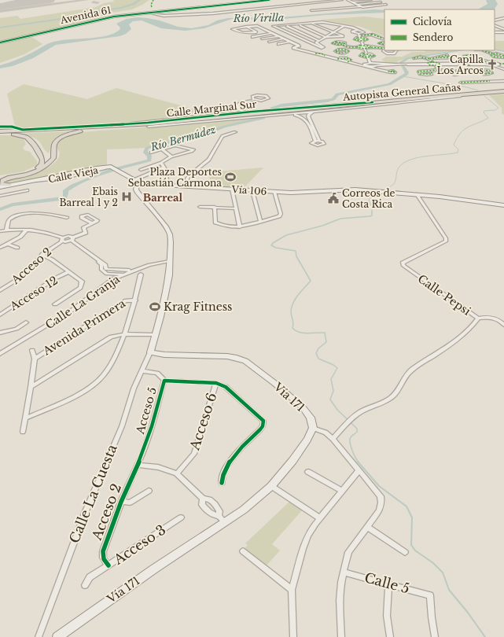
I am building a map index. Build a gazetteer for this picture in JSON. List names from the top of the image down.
{
  "streets": {
    "highway": ["Autopista General Cañas"],
    "main road": ["Vía 106", "Vía 171"],
    "street": [
      "Avenida 61",
      "Calle Marginal Sur",
      "Acceso 2",
      "Acceso 12",
      "Calle Pepsi",
      "Calle La Granja",
      "Avenida Primera",
      "Acceso 5",
      "Acceso 6",
      "Calle La Cuesta",
      "Acceso 3",
      "Calle 5"
    ]
  },
  "crossings": [
    ["Autopista General Cañas", "Calle Marginal Sur"],
    ["Vía 106", "Calle Pepsi"],
    ["Acceso 2", "Acceso 5"],
    ["Acceso 2", "Acceso 3"],
    ["Vía 171", "Calle La Cuesta"],
    ["Acceso 5", "Acceso 6"]
  ],
  "districts": ["Barreal"],
  "water": ["Río Virilla", "Río Bermúdez"],
  "places": {
    "church": ["Capilla Los Arcos"],
    "sports": ["Plaza Deportes Sebastián Carmona", "Krag Fitness"],
    "hospital": ["Ebais Barreal 1 y 2"],
    "public building": ["Correos de Costa Rica"]
  },
  "legend": ["Ciclovía", "Sendero"]
}
